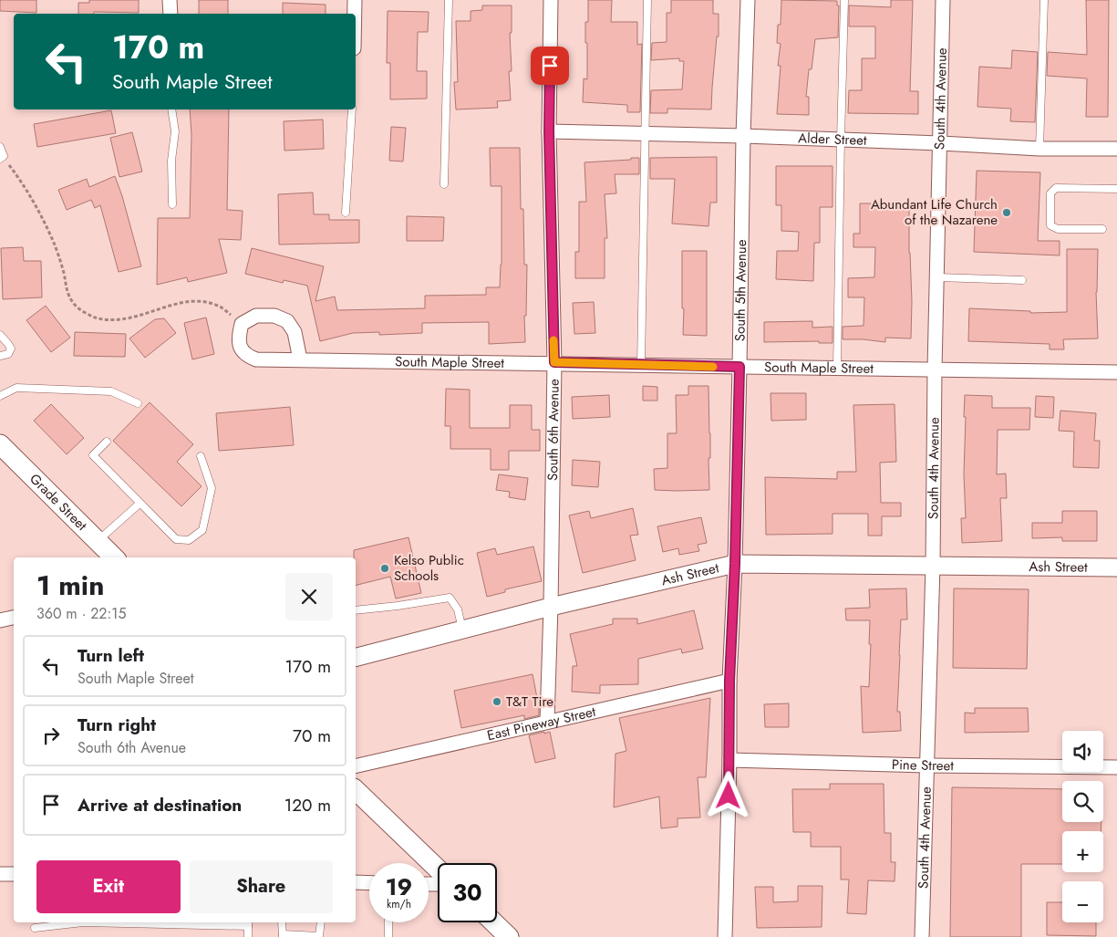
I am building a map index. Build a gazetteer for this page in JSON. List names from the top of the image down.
{
  "streets": {
    "main road": ["Grade Street"],
    "street": [
      "South 4th Avenue",
      "Alder Street",
      "South 5th Avenue",
      "South Maple Street",
      "South 6th Avenue",
      "Ash Street",
      "East Pineway Street",
      "Pine Street"
    ]
  },
  "crossings": [
    ["South 4th Avenue", "Alder Street"],
    ["South 4th Avenue", "South Maple Street"],
    ["South 4th Avenue", "Ash Street"],
    ["South 4th Avenue", "Pine Street"],
    ["Alder Street", "South 5th Avenue"],
    ["Alder Street", "South 6th Avenue"],
    ["South 5th Avenue", "South Maple Street"],
    ["South 5th Avenue", "Ash Street"],
    ["South 5th Avenue", "East Pineway Street"],
    ["South 5th Avenue", "Pine Street"],
    ["South Maple Street", "South 6th Avenue"],
    ["South 6th Avenue", "Ash Street"],
    ["South 6th Avenue", "East Pineway Street"]
  ],
  "places": ["Abundant Life Church of the Nazarene", "Kelso Public Schools", "T&T Tire"],
  "page": {
    "turn": ["170 m", "South Maple Street"],
    "heading": ["1 min", "360 m · 22:15"],
    "list": [
      {
        "name": "Turn left",
        "note": "South Maple Street",
        "value": "170 m"
      },
      {
        "name": "Turn right",
        "note": "South 6th Avenue",
        "value": "70 m"
      },
      {
        "name": "Arrive at destination",
        "value": "120 m"
      }
    ],
    "map_buttons": ["+", "−"],
    "buttons": ["Exit", "Share"],
    "speed": "19 km/h",
    "limit": "30"
  }
}
